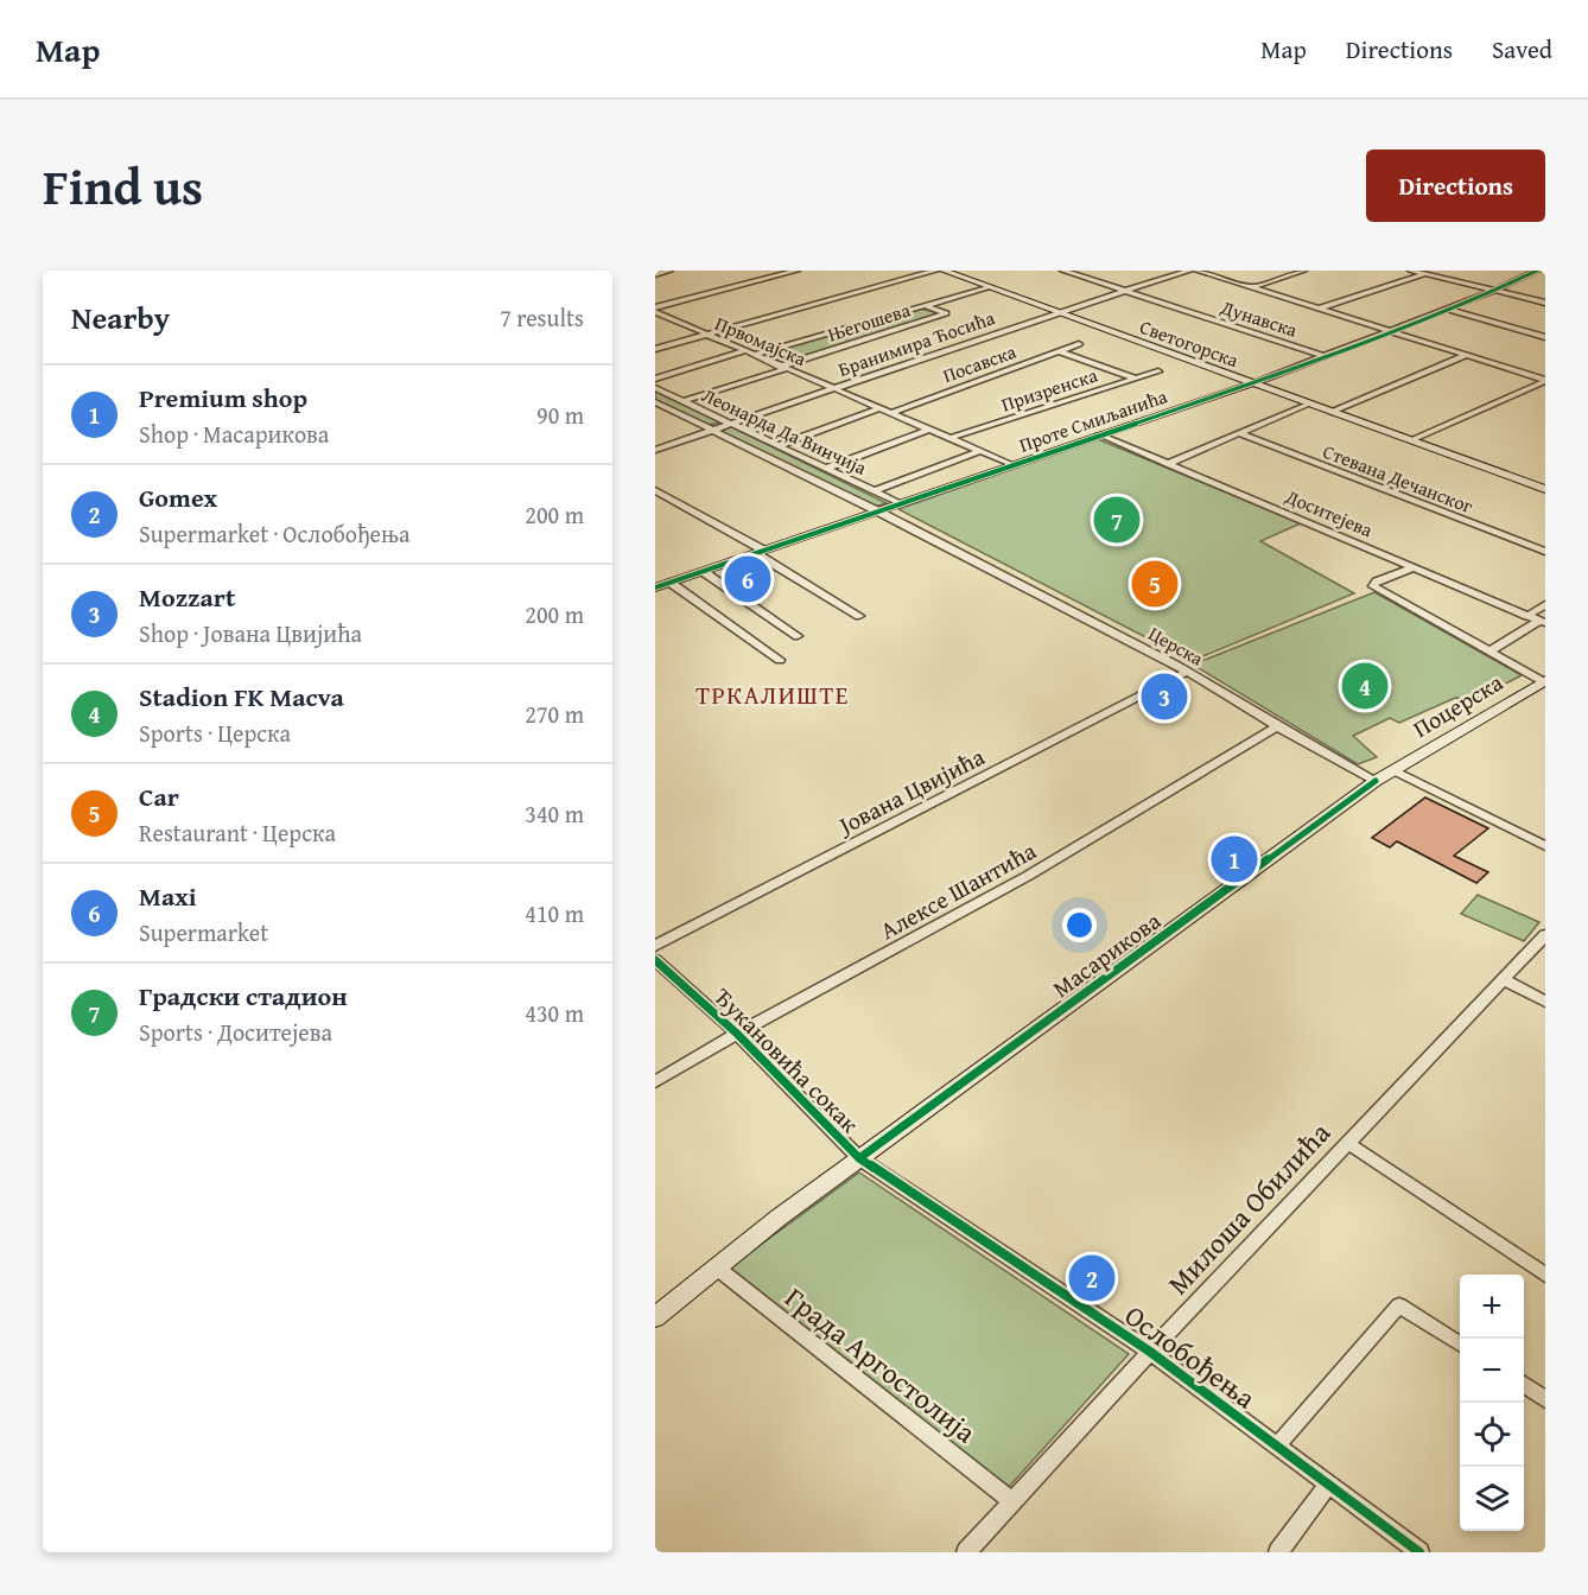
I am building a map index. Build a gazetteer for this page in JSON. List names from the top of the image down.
{
  "streets": {
    "street": [
      "Дунавска",
      "Његошева",
      "Првомајска",
      "Бранимира Ћосића",
      "Светогорска",
      "Посавска",
      "Призренска",
      "Проте Смиљанића",
      "Леонарда Да Винчија",
      "Стевана Дечанског",
      "Доситејева",
      "Церска",
      "Поцерска",
      "Јована Цвијића",
      "Алексе Шантића",
      "Масарикова",
      "Ђукановића сокак",
      "Милоша Обилића",
      "Ослобођења",
      "Града Аргостолија"
    ]
  },
  "crossings": [
    ["Дунавска", "Бранимира Ћосића"],
    ["Дунавска", "Проте Смиљанића"],
    ["Његошева", "Првомајска"],
    ["Његошева", "Светогорска"],
    ["Првомајска", "Бранимира Ћосића"],
    ["Првомајска", "Посавска"],
    ["Првомајска", "Призренска"],
    ["Првомајска", "Проте Смиљанића"],
    ["Бранимира Ћосића", "Светогорска"],
    ["Бранимира Ћосића", "Леонарда Да Винчија"],
    ["Светогорска", "Проте Смиљанића"],
    ["Проте Смиљанића", "Леонарда Да Винчија"],
    ["Проте Смиљанића", "Доситејева"],
    ["Проте Смиљанића", "Церска"],
    ["Леонарда Да Винчија", "Церска"],
    ["Церска", "Јована Цвијића"],
    ["Церска", "Алексе Шантића"],
    ["Церска", "Масарикова"],
    ["Поцерска", "Масарикова"],
    ["Алексе Шантића", "Ђукановића сокак"],
    ["Масарикова", "Ђукановића сокак"],
    ["Масарикова", "Ослобођења"],
    ["Масарикова", "Града Аргостолија"],
    ["Ђукановића сокак", "Ослобођења"],
    ["Милоша Обилића", "Ослобођења"],
    ["Милоша Обилића", "Града Аргостолија"]
  ],
  "districts": ["ТРКАЛИШТЕ"],
  "page": {
    "header": "Map",
    "nav": ["Map", "Directions", "Saved"],
    "title": "Find us",
    "buttons": "Directions",
    "heading": ["Nearby", "7 results"],
    "list": [
      {
        "mark": "1",
        "name": "Premium shop",
        "note": "Shop · Масарикова",
        "value": "90 m"
      },
      {
        "mark": "2",
        "name": "Gomex",
        "note": "Supermarket · Ослобођења",
        "value": "200 m"
      },
      {
        "mark": "3",
        "name": "Mozzart",
        "note": "Shop · Јована Цвијића",
        "value": "200 m"
      },
      {
        "mark": "4",
        "name": "Stadion FK Macva",
        "note": "Sports · Церска",
        "value": "270 m"
      },
      {
        "mark": "5",
        "name": "Car",
        "note": "Restaurant · Церска",
        "value": "340 m"
      },
      {
        "mark": "6",
        "name": "Maxi",
        "note": "Supermarket",
        "value": "410 m"
      },
      {
        "mark": "7",
        "name": "Градски стадион",
        "note": "Sports · Доситејева",
        "value": "430 m"
      }
    ],
    "pins": [
      "7",
      "6",
      "5",
      "4",
      "3",
      "1",
      "2"
    ],
    "map_buttons": ["+", "−"]
  }
}
